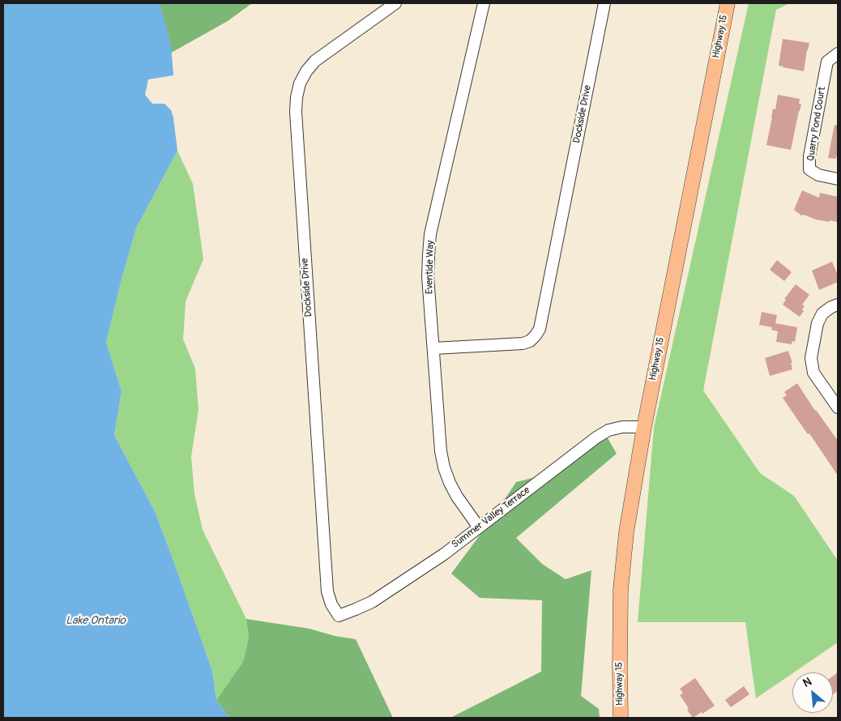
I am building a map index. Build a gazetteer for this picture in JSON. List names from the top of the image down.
{
  "streets": {
    "main road": ["Highway 15"],
    "street": [
      "Dockside Drive",
      "Quarry Pond Court",
      "Eventide Way",
      "Summer Valley Terrace"
    ]
  },
  "crossings": [
    ["Highway 15", "Summer Valley Terrace"],
    ["Dockside Drive", "Eventide Way"],
    ["Dockside Drive", "Summer Valley Terrace"],
    ["Eventide Way", "Summer Valley Terrace"]
  ],
  "water": ["Lake Ontario"],
  "north": "top left"
}
